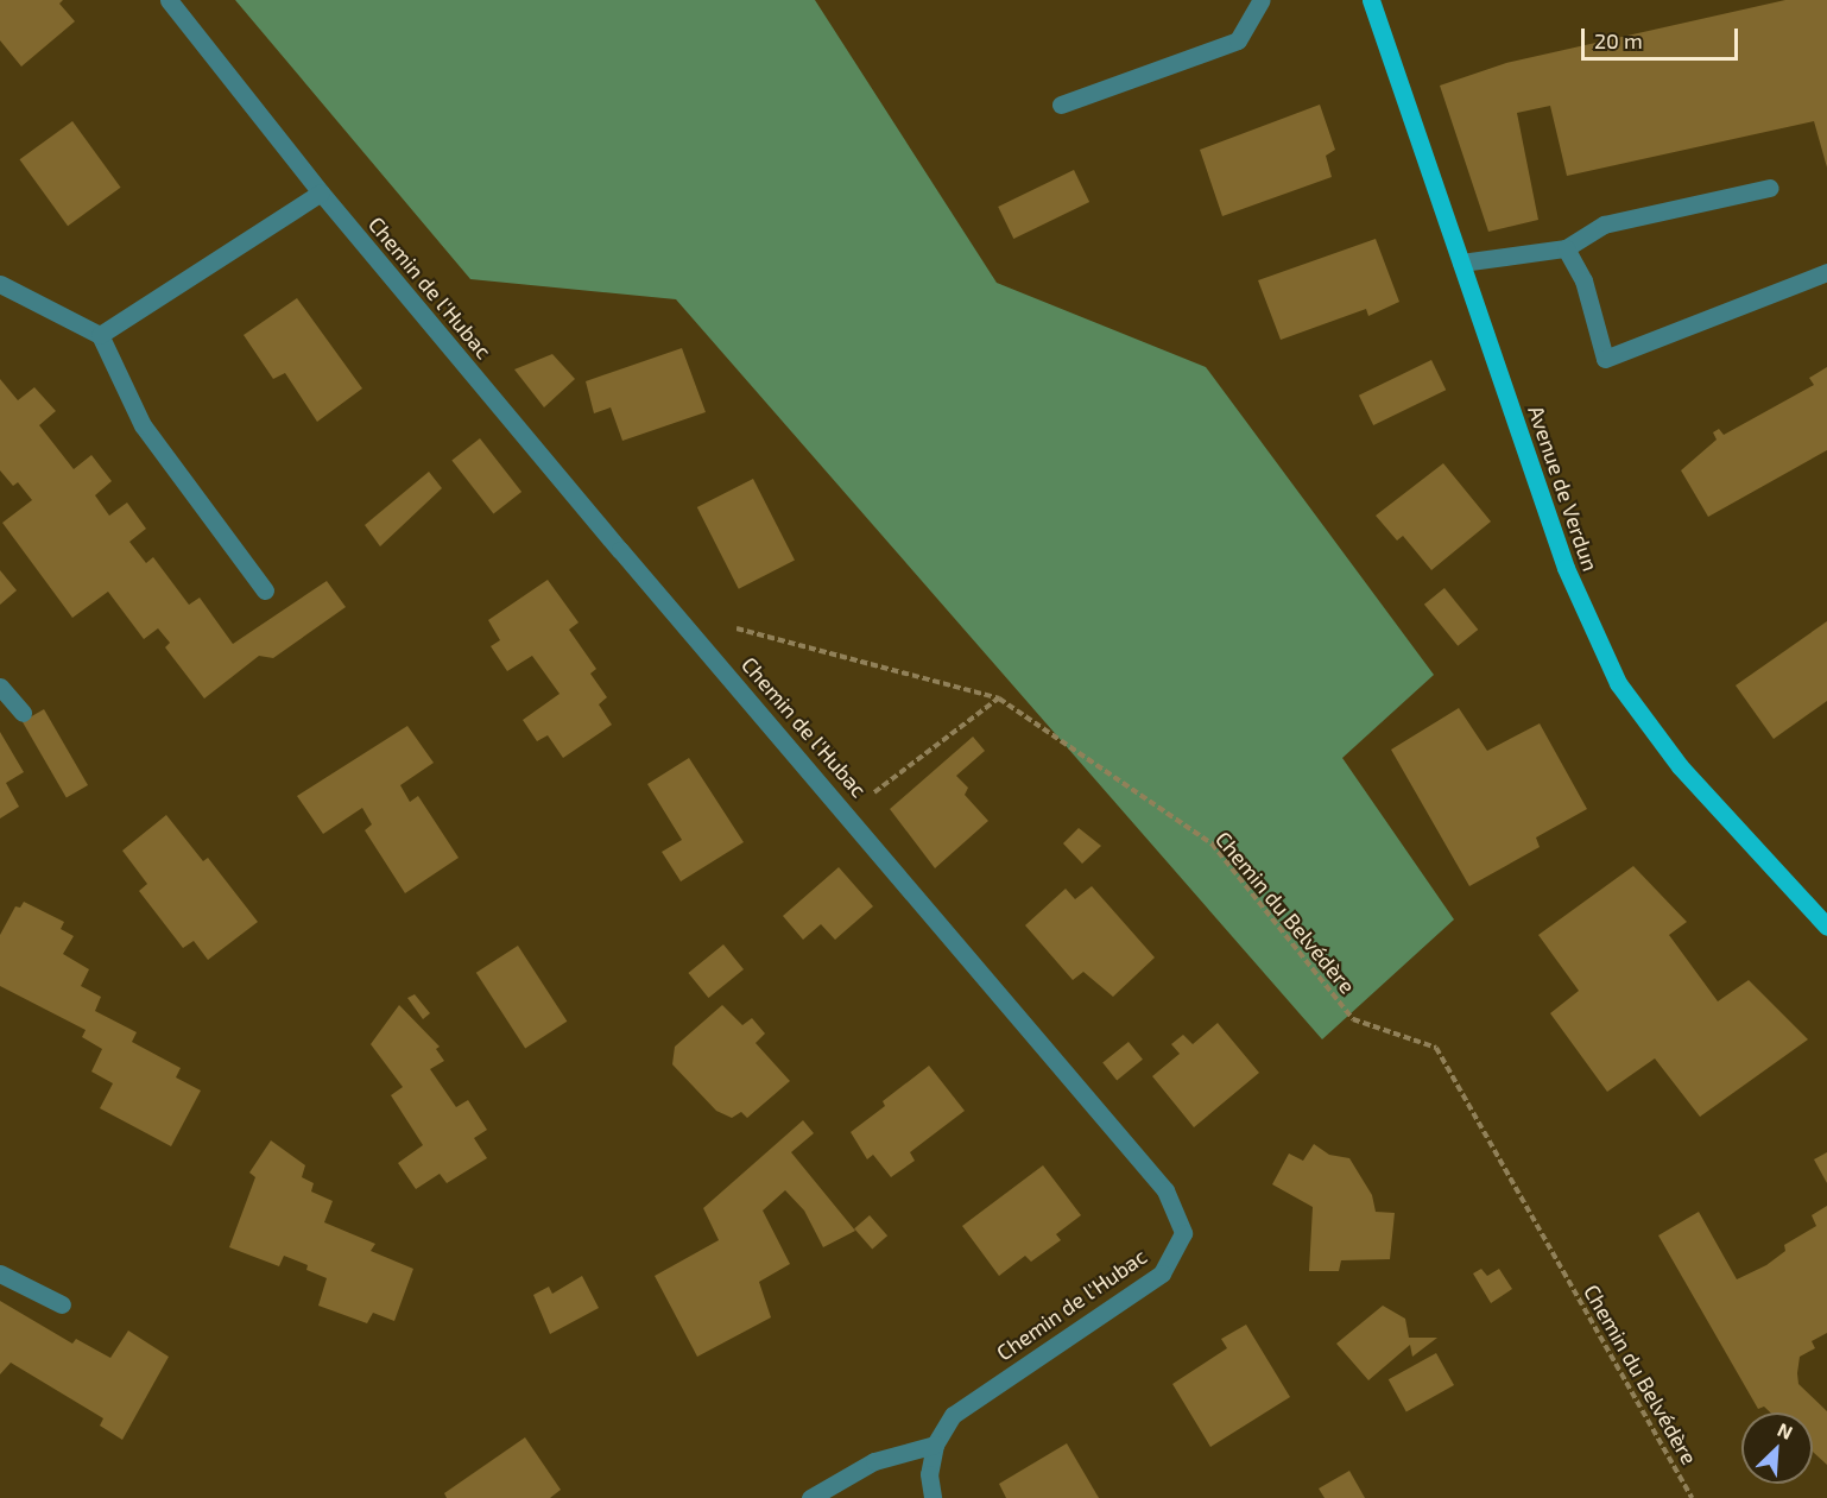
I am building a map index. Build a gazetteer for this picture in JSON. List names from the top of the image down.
{
  "streets": {
    "main road": ["Avenue de Verdun"],
    "street": ["Chemin de l'Hubac"],
    "path": ["Chemin du Belvédère"]
  },
  "scale_bar": "20 m",
  "north": "top right"
}
